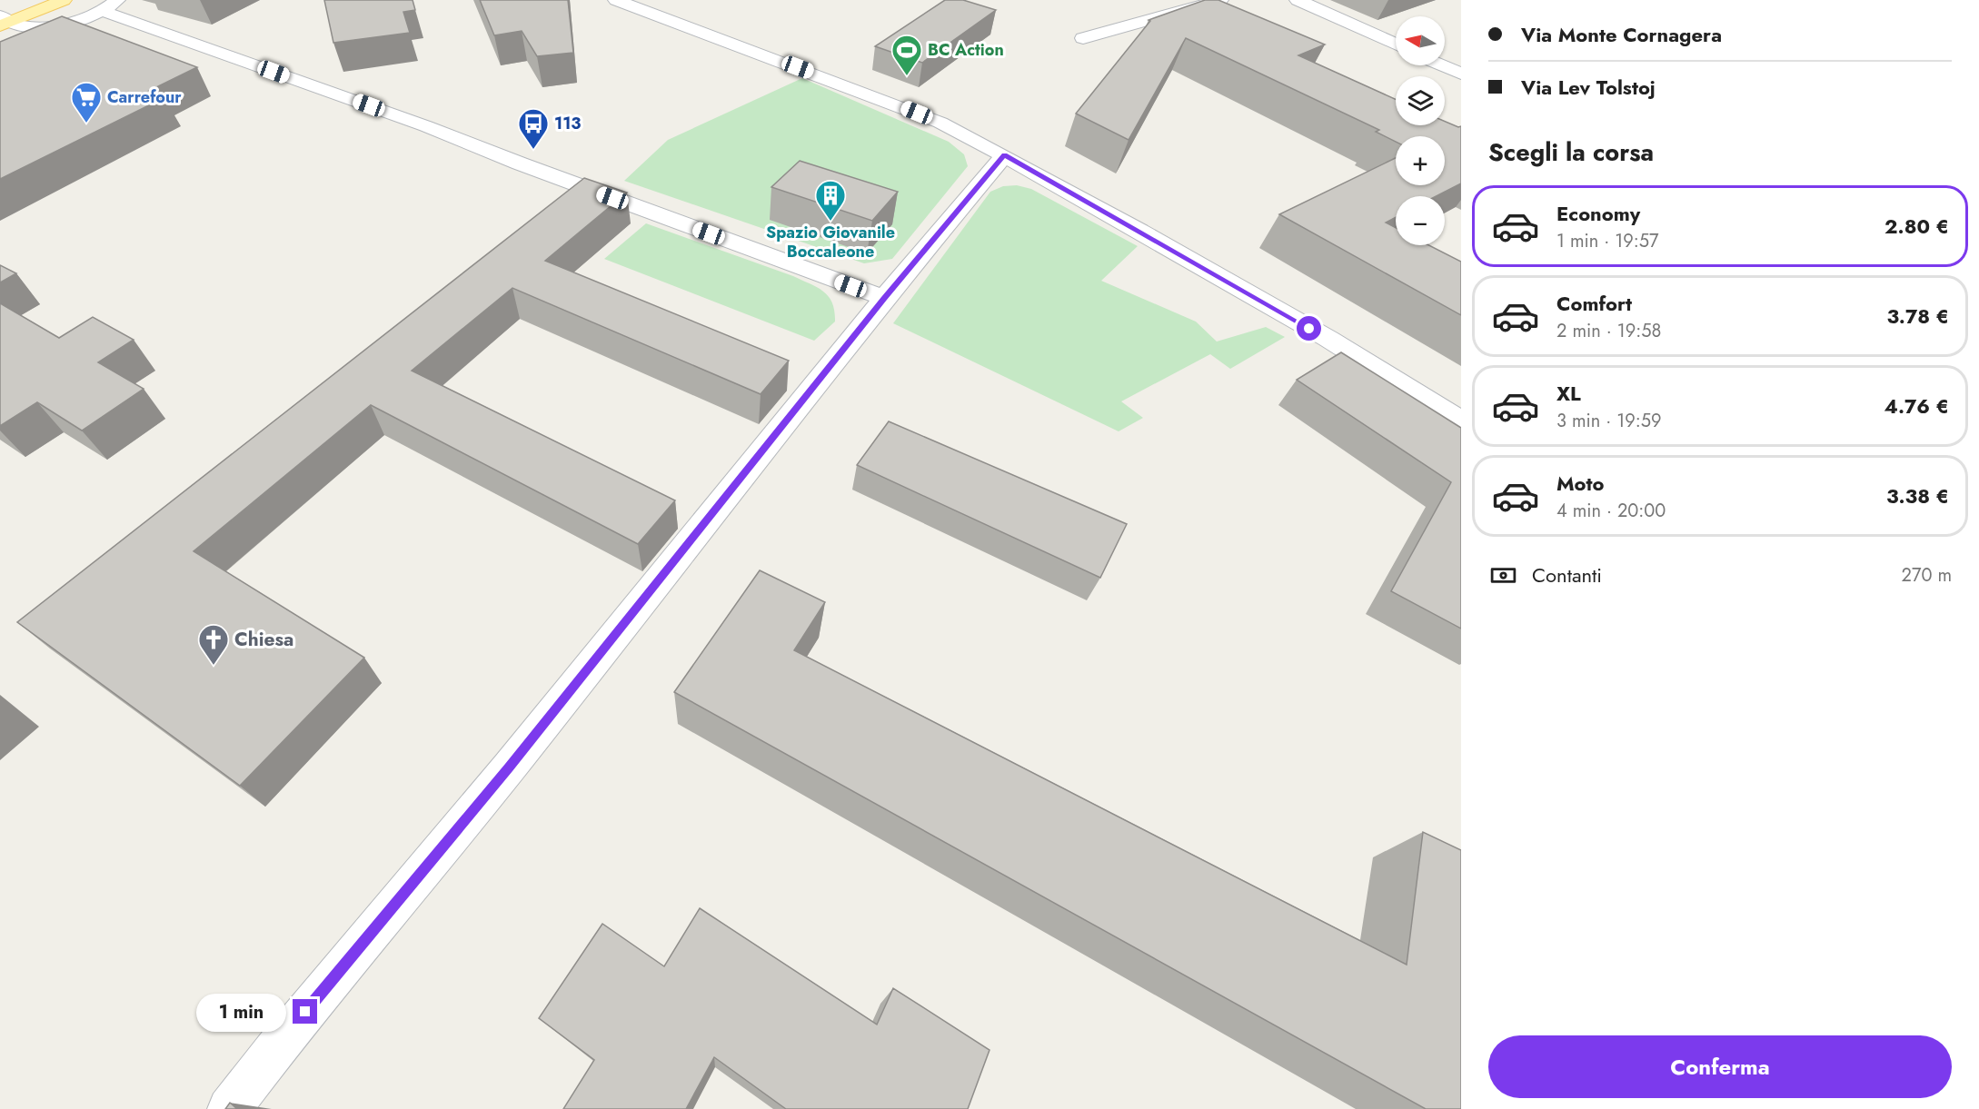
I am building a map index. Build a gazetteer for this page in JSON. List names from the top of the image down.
{
  "places": {
    "sports": ["BC Action"],
    "supermarket": ["Carrefour"],
    "bus stop": ["113"],
    "building": ["Spazio Giovanile Boccaleone"],
    "church": ["Chiesa"]
  },
  "north": "left",
  "page": {
    "banner": ["Via Monte Cornagera", "Via Lev Tolstoj"],
    "map_buttons": ["+", "−"],
    "heading": "Scegli la corsa",
    "list": [
      {
        "name": "Economy",
        "note": "1 min · 19:57",
        "value": "2.80 €"
      },
      {
        "name": "Comfort",
        "note": "2 min · 19:58",
        "value": "3.78 €"
      },
      {
        "name": "XL",
        "note": "3 min · 19:59",
        "value": "4.76 €"
      },
      {
        "name": "Moto",
        "note": "4 min · 20:00",
        "value": "3.38 €"
      }
    ],
    "pay": ["Contanti", "270 m"],
    "bubble": "1 min",
    "buttons": "Conferma"
  }
}
